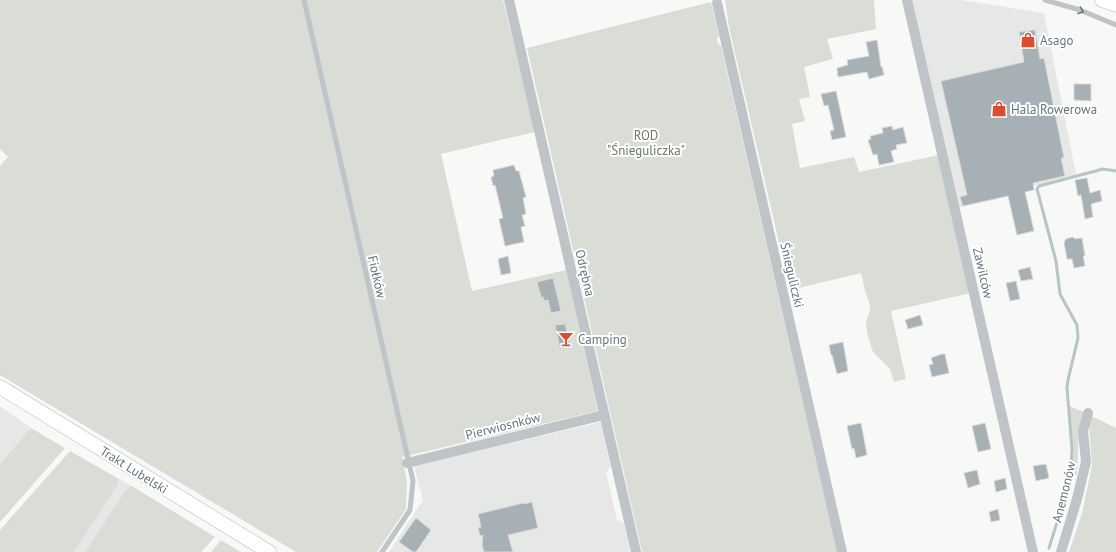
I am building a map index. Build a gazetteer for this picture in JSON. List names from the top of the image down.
{
  "streets": {
    "street": [
      "Odrębna",
      "Zawilców",
      "Śnieguliczki",
      "Pierwiosnków",
      "Trakt Lubelski",
      "Anemonów"
    ],
    "lane": ["Fiołków"]
  },
  "crossings": [
    ["Odrębna", "Pierwiosnków"],
    ["Fiołków", "Pierwiosnków"]
  ],
  "parks": ["ROD \"Śnieguliczka\""],
  "places": {
    "shop": ["Asago", "Hala Rowerowa"],
    "bar": ["Camping"]
  }
}
